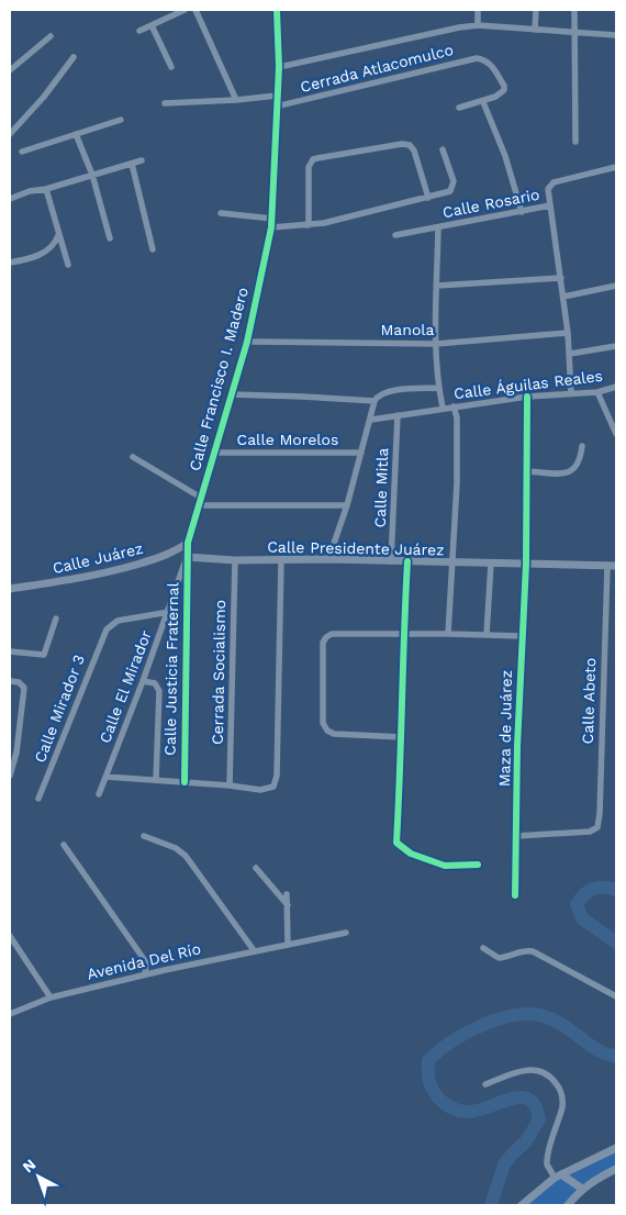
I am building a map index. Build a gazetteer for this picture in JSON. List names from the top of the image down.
{
  "streets": {
    "street": [
      "Cerrada Atlacomulco",
      "Calle Rosario",
      "Manola",
      "Calle Francisco I. Madero",
      "Calle Águilas Reales",
      "Calle Morelos",
      "Calle Mitla",
      "Calle Presidente Juárez",
      "Calle Juárez",
      "Calle Justicia Fraternal",
      "Cerrada Socialismo",
      "Calle El Mirador",
      "Calle Abeto",
      "Calle Mirador 3",
      "Maza de Juárez",
      "Avenida Del Río"
    ]
  },
  "crossings": [
    ["Cerrada Atlacomulco", "Calle Francisco I. Madero"],
    ["Manola", "Calle Francisco I. Madero"],
    ["Calle Francisco I. Madero", "Calle Morelos"],
    ["Calle Francisco I. Madero", "Calle Presidente Juárez"],
    ["Calle Francisco I. Madero", "Calle Juárez"],
    ["Calle Francisco I. Madero", "Calle Justicia Fraternal"],
    ["Calle Francisco I. Madero", "Calle El Mirador"],
    ["Calle Águilas Reales", "Calle Mitla"],
    ["Calle Águilas Reales", "Maza de Juárez"],
    ["Calle Mitla", "Calle Presidente Juárez"],
    ["Calle Presidente Juárez", "Calle Justicia Fraternal"],
    ["Calle Presidente Juárez", "Cerrada Socialismo"],
    ["Calle Presidente Juárez", "Calle El Mirador"],
    ["Calle Presidente Juárez", "Calle Abeto"],
    ["Calle Presidente Juárez", "Maza de Juárez"],
    ["Calle Justicia Fraternal", "Calle El Mirador"],
    ["Calle El Mirador", "Calle Mirador 3"],
    ["Calle Abeto", "Maza de Juárez"]
  ],
  "north": "top left"
}
